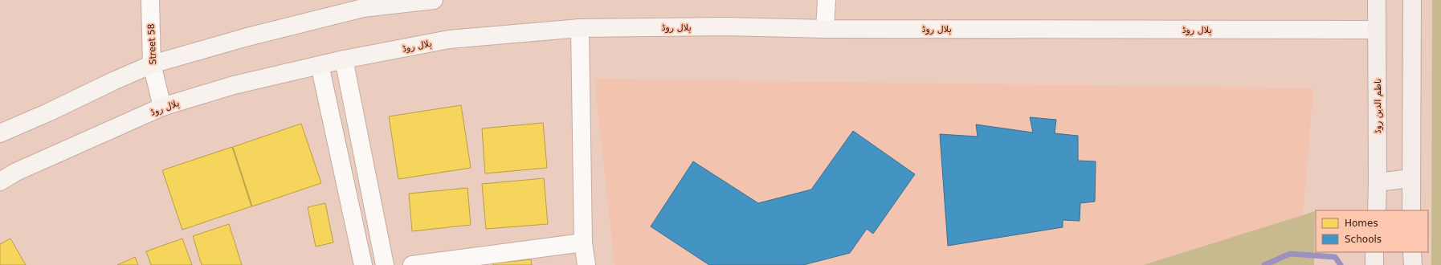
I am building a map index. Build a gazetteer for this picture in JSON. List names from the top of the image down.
{
  "streets": {
    "main road": ["ناظم الدین روڈ"],
    "street": ["ہلال روڈ", "Street 58"]
  },
  "crossings": [
    ["ہلال روڈ", "Street 58"],
    ["ہلال روڈ", "ناظم الدین روڈ"]
  ],
  "legend": ["Homes", "Schools"]
}
